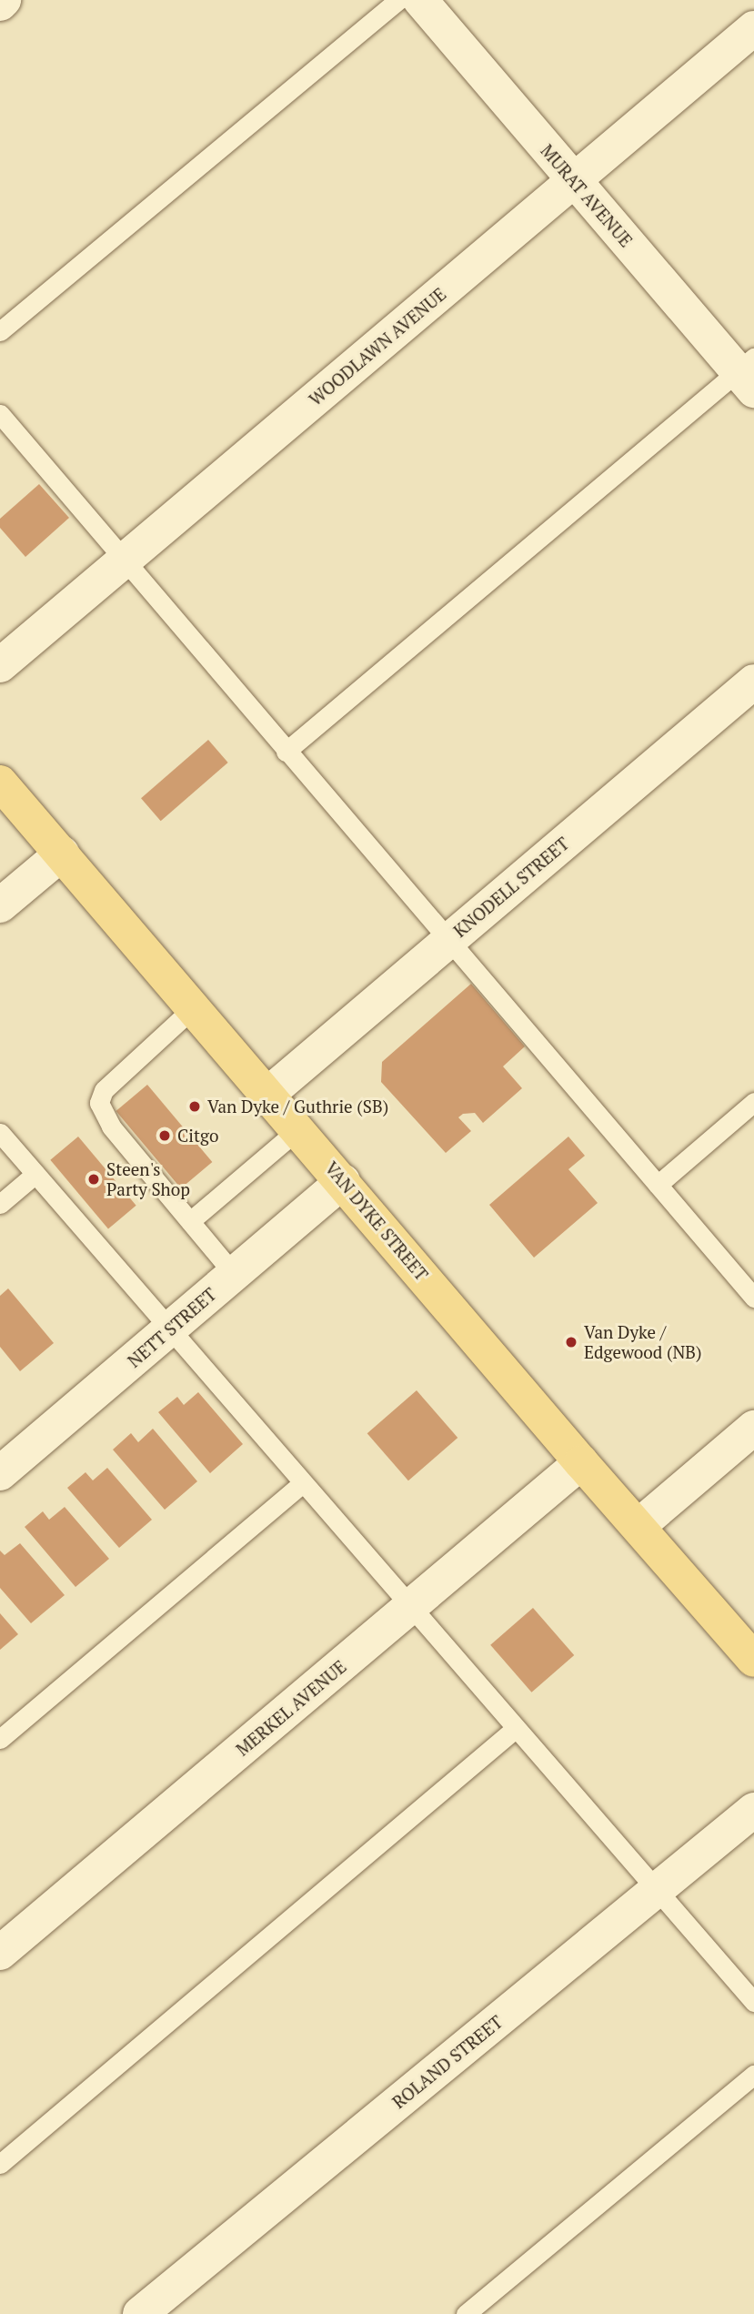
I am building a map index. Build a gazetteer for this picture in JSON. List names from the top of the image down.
{
  "streets": {
    "main road": ["VAN DYKE STREET"],
    "street": [
      "MURAT AVENUE",
      "WOODLAWN AVENUE",
      "KNODELL STREET",
      "NETT STREET",
      "MERKEL AVENUE",
      "ROLAND STREET"
    ]
  },
  "crossings": [
    ["MURAT AVENUE", "WOODLAWN AVENUE"],
    ["KNODELL STREET", "VAN DYKE STREET"],
    ["VAN DYKE STREET", "NETT STREET"],
    ["VAN DYKE STREET", "MERKEL AVENUE"]
  ],
  "places": [
    "Van Dyke / Guthrie (SB)",
    "Citgo",
    "Steen's Party Shop",
    "Van Dyke / Edgewood (NB)"
  ]
}
